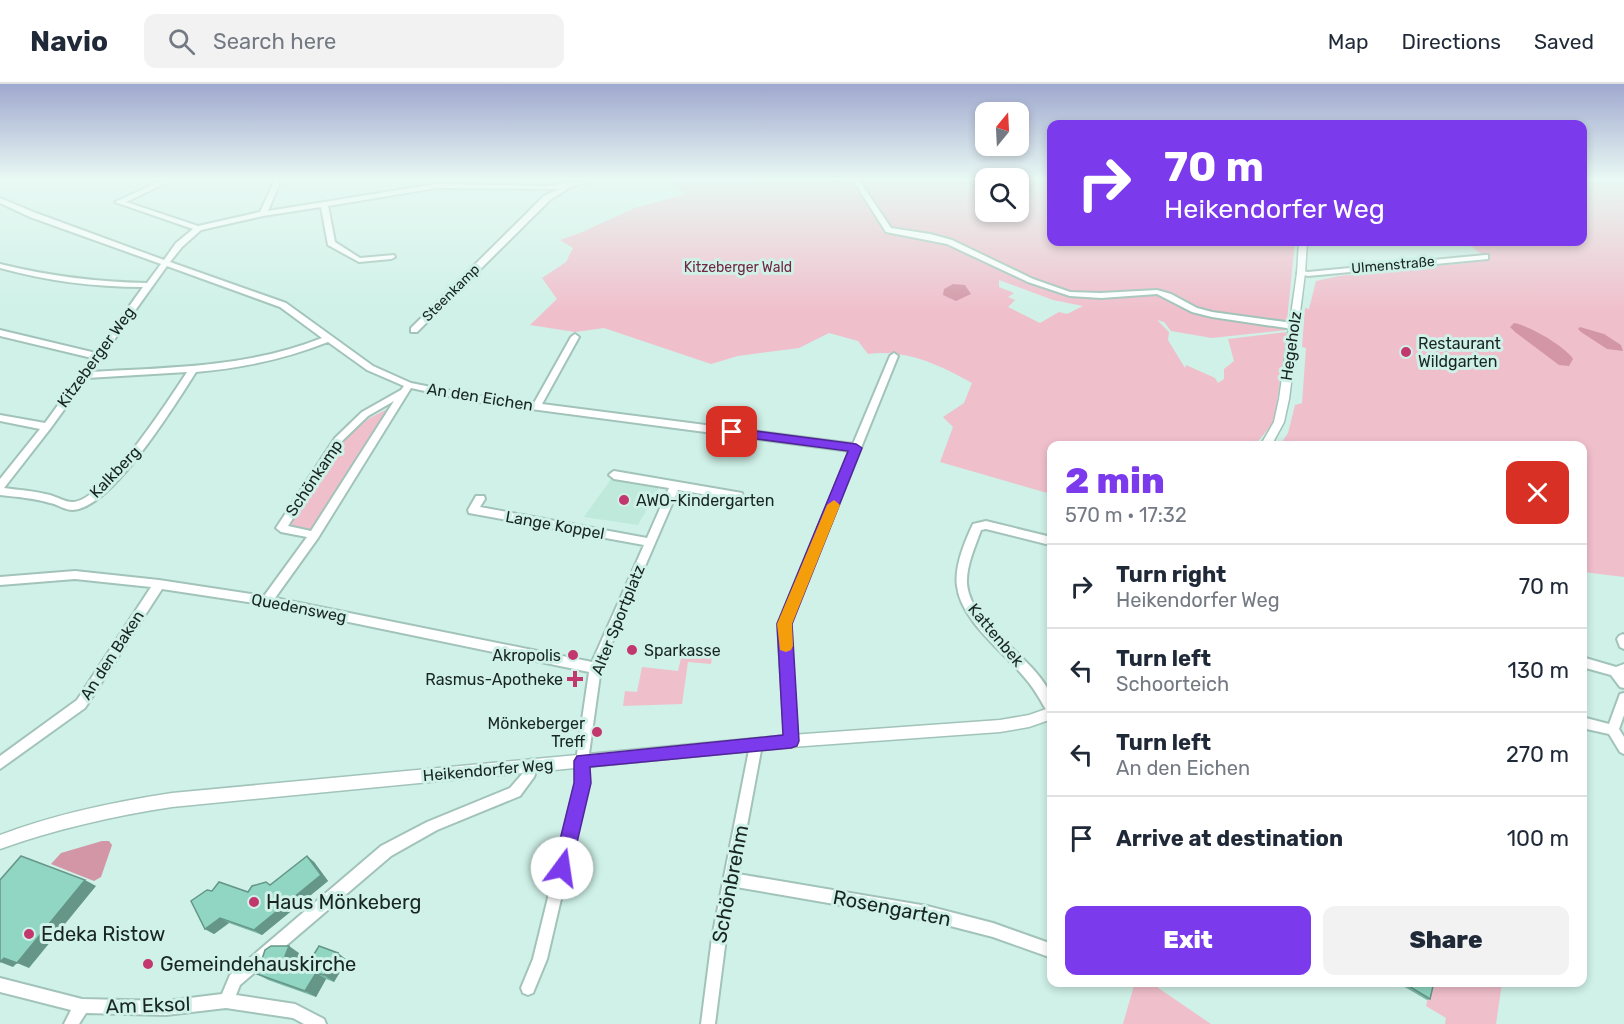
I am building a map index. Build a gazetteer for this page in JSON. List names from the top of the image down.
{
  "streets": {
    "street": [
      "Ulmenstraße",
      "Steenkamp",
      "Hegeholz",
      "Kitzeberger Weg",
      "An den Eichen",
      "Kalkberg",
      "Schönkamp",
      "Lange Koppel",
      "Quedensweg",
      "Alter Sportplatz",
      "Kattenbek",
      "An den Baken",
      "Heikendorfer Weg",
      "Schönbrehm",
      "Rosengarten",
      "Am Eksol"
    ]
  },
  "crossings": [
    ["Ulmenstraße", "Hegeholz"],
    ["Kitzeberger Weg", "An den Eichen"],
    ["Kitzeberger Weg", "Kalkberg"],
    ["An den Eichen", "Schönkamp"],
    ["Schönkamp", "Quedensweg"],
    ["Lange Koppel", "Alter Sportplatz"],
    ["Quedensweg", "Alter Sportplatz"],
    ["Quedensweg", "An den Baken"],
    ["Alter Sportplatz", "Heikendorfer Weg"],
    ["Heikendorfer Weg", "Schönbrehm"],
    ["Schönbrehm", "Rosengarten"]
  ],
  "parks": ["Kitzeberger Wald"],
  "places": {
    "other": [
      "Restaurant Wildgarten",
      "AWO-Kindergarten",
      "Sparkasse",
      "Akropolis",
      "Mönkeberger Treff",
      "Haus Mönkeberg",
      "Edeka Ristow",
      "Gemeindehauskirche"
    ],
    "health": ["Rasmus-Apotheke"]
  },
  "north": "top",
  "page": {
    "header": "Navio",
    "search": "Search here",
    "nav": ["Map", "Directions", "Saved"],
    "turn": ["70 m", "Heikendorfer Weg"],
    "heading": ["2 min", "570 m · 17:32"],
    "list": [
      {
        "name": "Turn right",
        "note": "Heikendorfer Weg",
        "value": "70 m"
      },
      {
        "name": "Turn left",
        "note": "Schoorteich",
        "value": "130 m"
      },
      {
        "name": "Turn left",
        "note": "An den Eichen",
        "value": "270 m"
      },
      {
        "name": "Arrive at destination",
        "value": "100 m"
      }
    ],
    "buttons": ["Exit", "Share"]
  }
}
